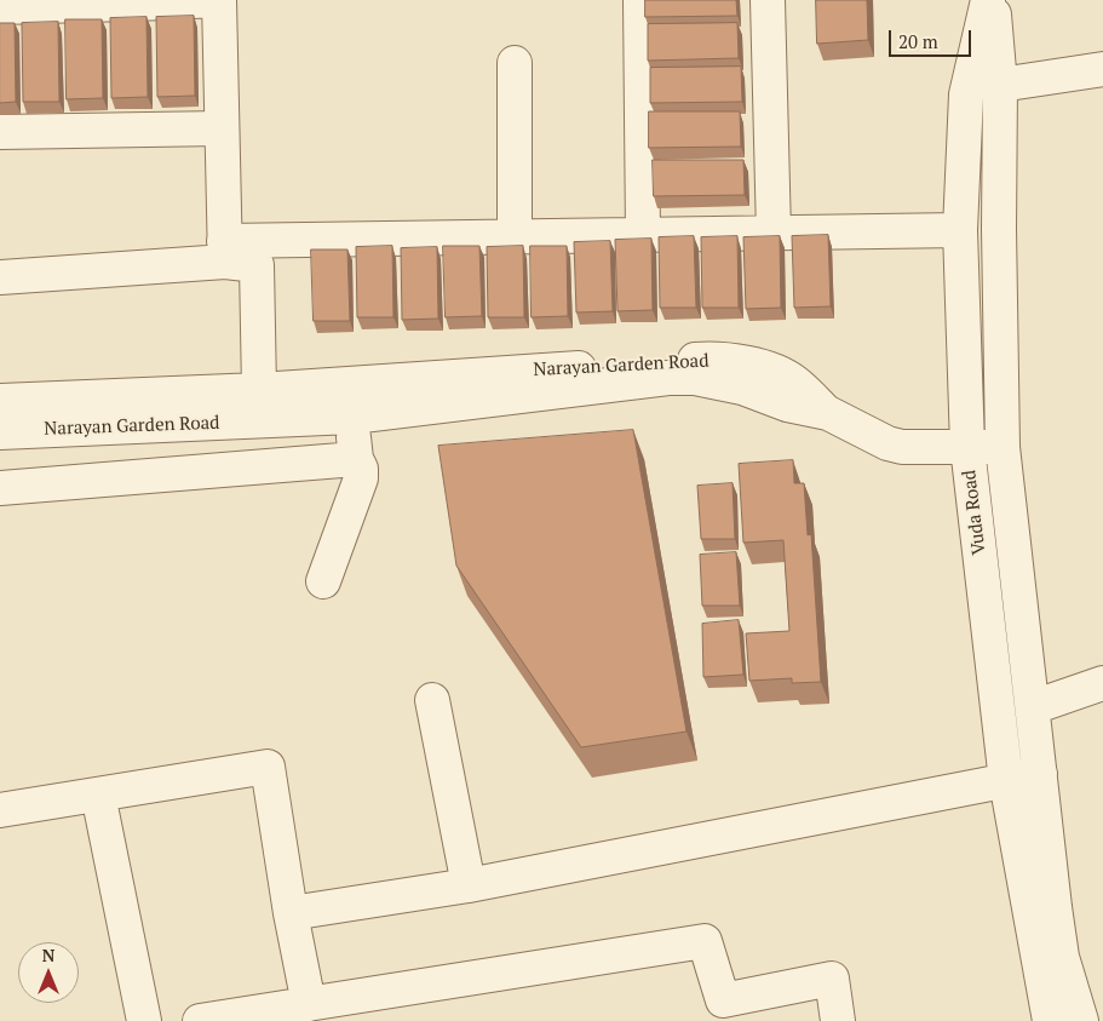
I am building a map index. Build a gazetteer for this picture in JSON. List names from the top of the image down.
{
  "streets": {
    "street": ["Narayan Garden Road", "Vuda Road"]
  },
  "scale_bar": "20 m",
  "north": "top"
}
